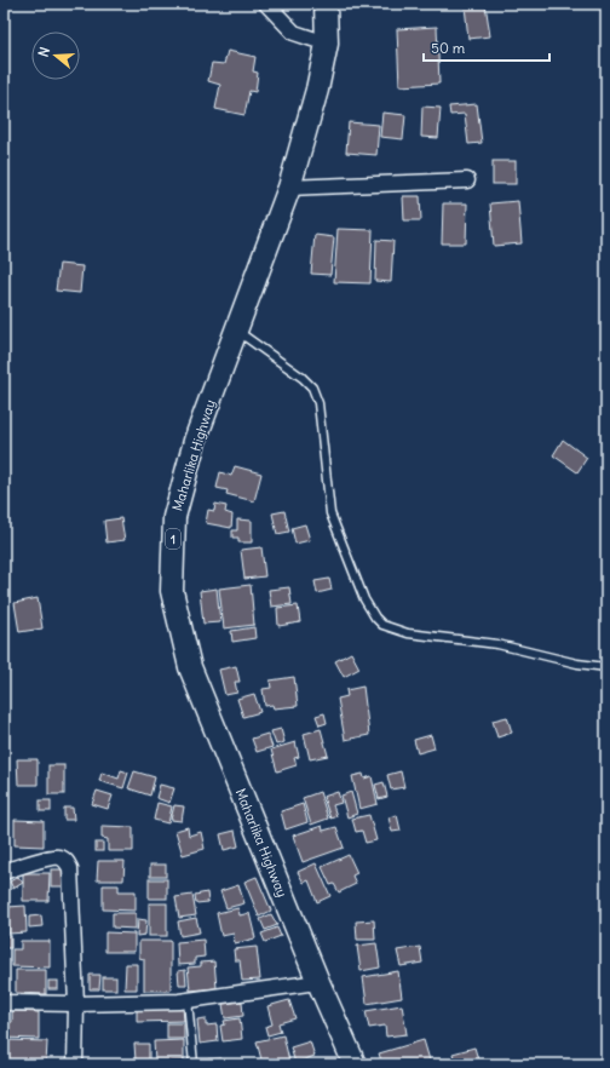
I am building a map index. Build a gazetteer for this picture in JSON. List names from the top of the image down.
{
  "streets": {
    "main road": ["Maharlika Highway", "1"]
  },
  "scale_bar": "50 m",
  "north": "left"
}
